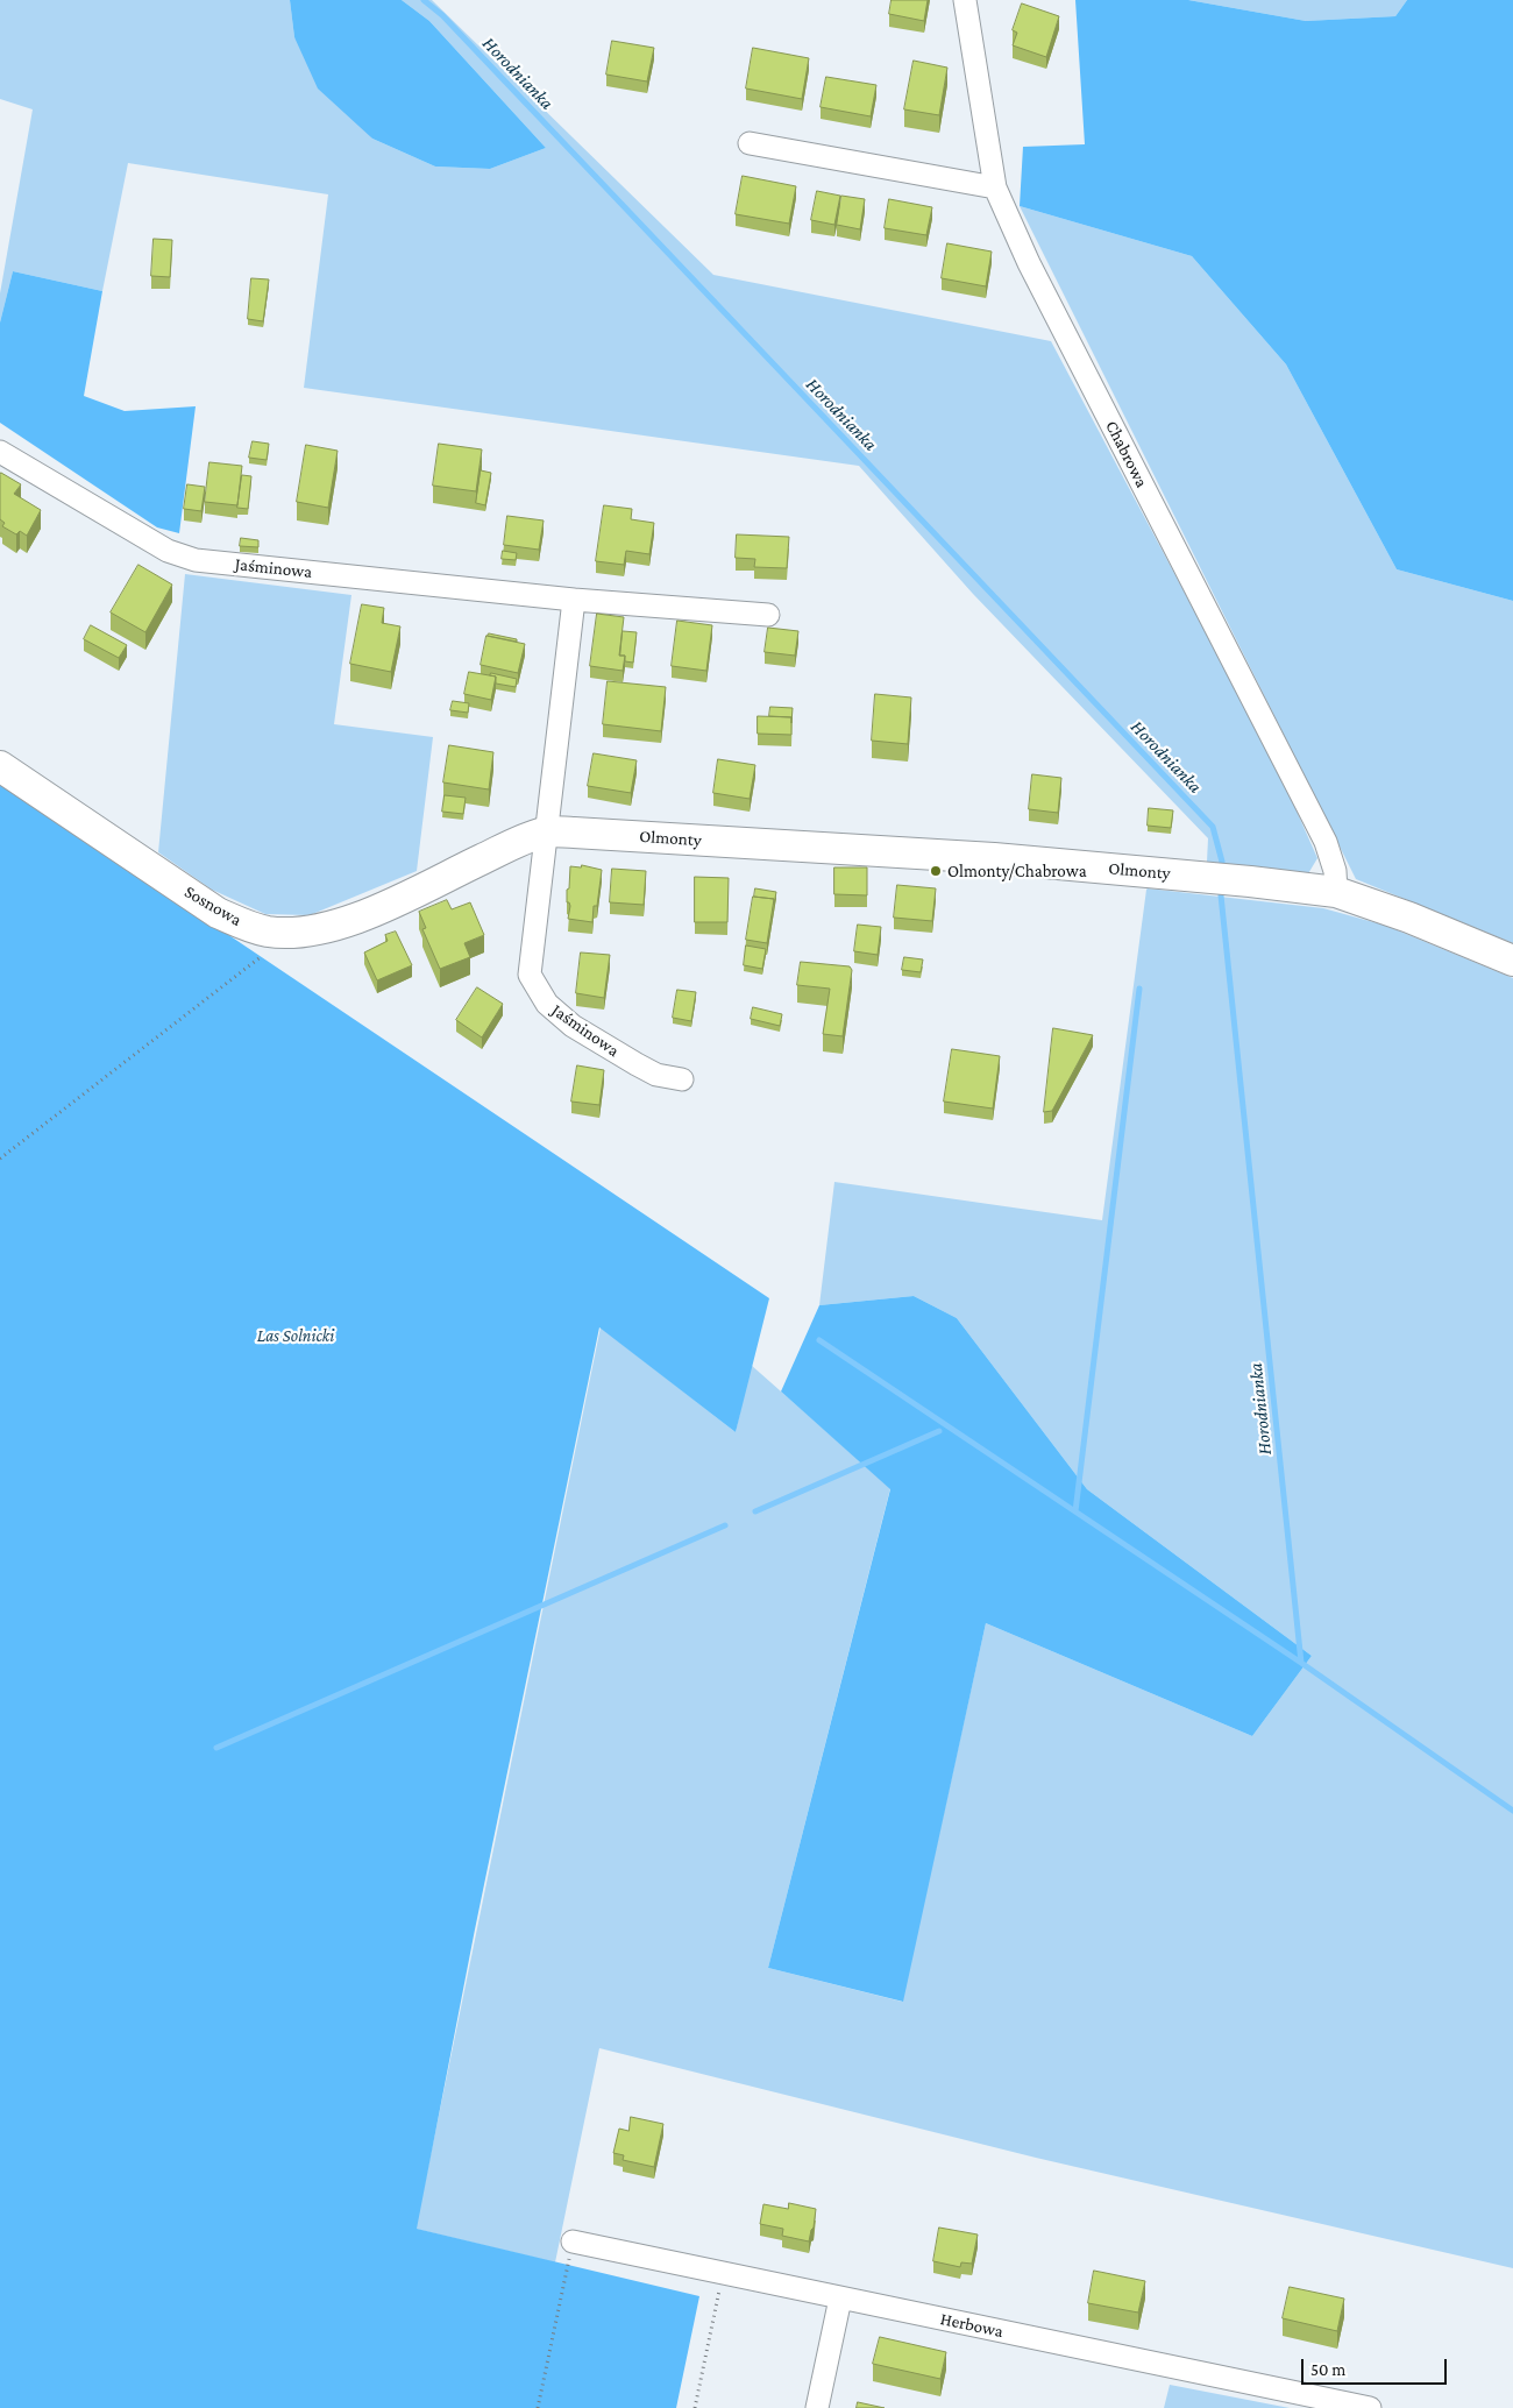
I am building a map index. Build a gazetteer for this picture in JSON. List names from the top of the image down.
{
  "streets": {
    "street": [
      "Chabrowa",
      "Jaśminowa",
      "Olmonty",
      "Sosnowa",
      "Herbowa"
    ]
  },
  "crossings": [
    ["Chabrowa", "Olmonty"],
    ["Jaśminowa", "Olmonty"],
    ["Jaśminowa", "Sosnowa"],
    ["Olmonty", "Sosnowa"]
  ],
  "water": ["Horodnianka"],
  "parks": ["Las Solnicki"],
  "places": ["Olmonty/Chabrowa"],
  "scale_bar": "50 m"
}
